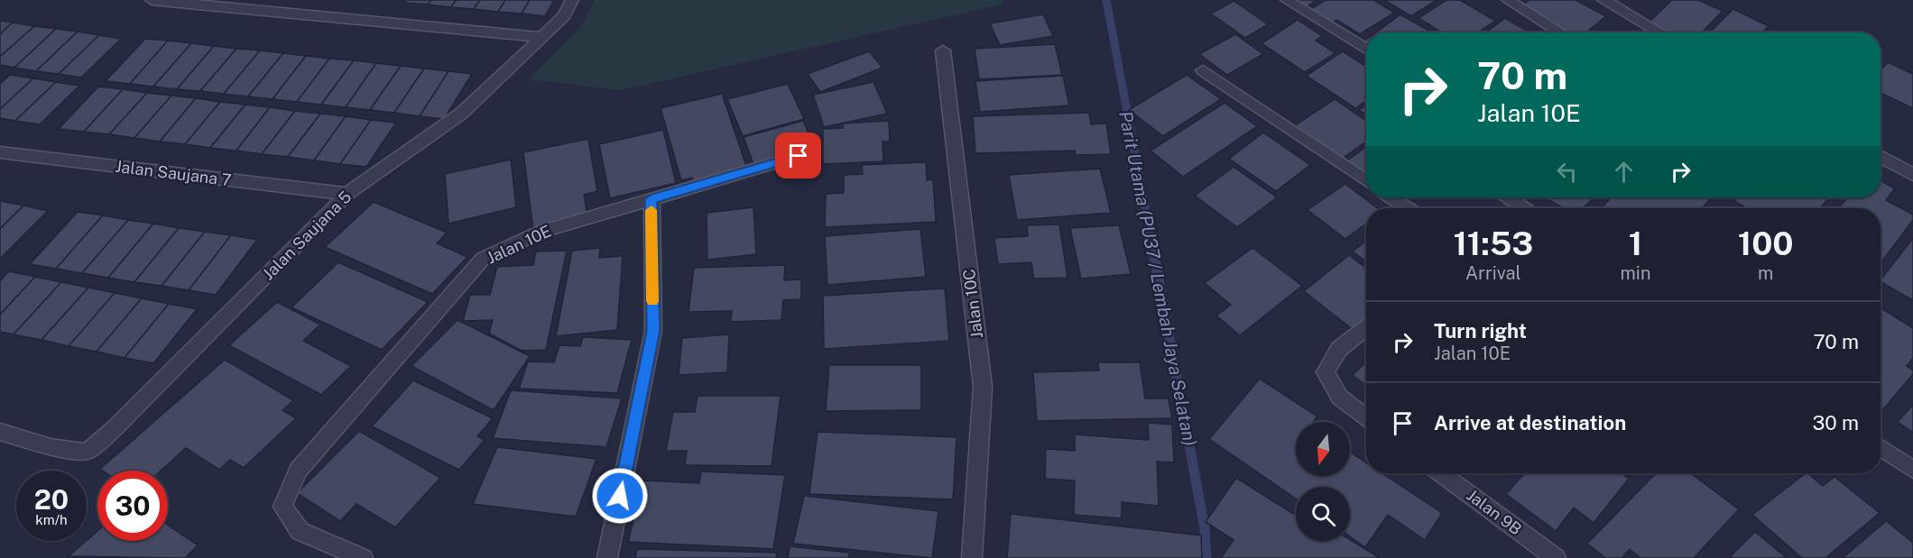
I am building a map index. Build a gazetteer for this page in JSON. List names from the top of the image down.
{
  "streets": {
    "street": [
      "Jalan Saujana 7",
      "Jalan Saujana 5",
      "Jalan 10E",
      "Jalan 10C",
      "Jalan 9B"
    ]
  },
  "crossings": [
    ["Jalan Saujana 7", "Jalan Saujana 5"]
  ],
  "water": ["Parit Utama (PU37 / Lembah Jaya Selatan)"],
  "north": "bottom",
  "page": {
    "turn": ["70 m", "Jalan 10E"],
    "eta": [
      "11:53",
      "Arrival",
      "1",
      "min",
      "100",
      "m"
    ],
    "list": [
      {
        "name": "Turn right",
        "note": "Jalan 10E",
        "value": "70 m"
      },
      {
        "name": "Arrive at destination",
        "value": "30 m"
      }
    ],
    "speed": "20 km/h",
    "limit": "30"
  }
}
